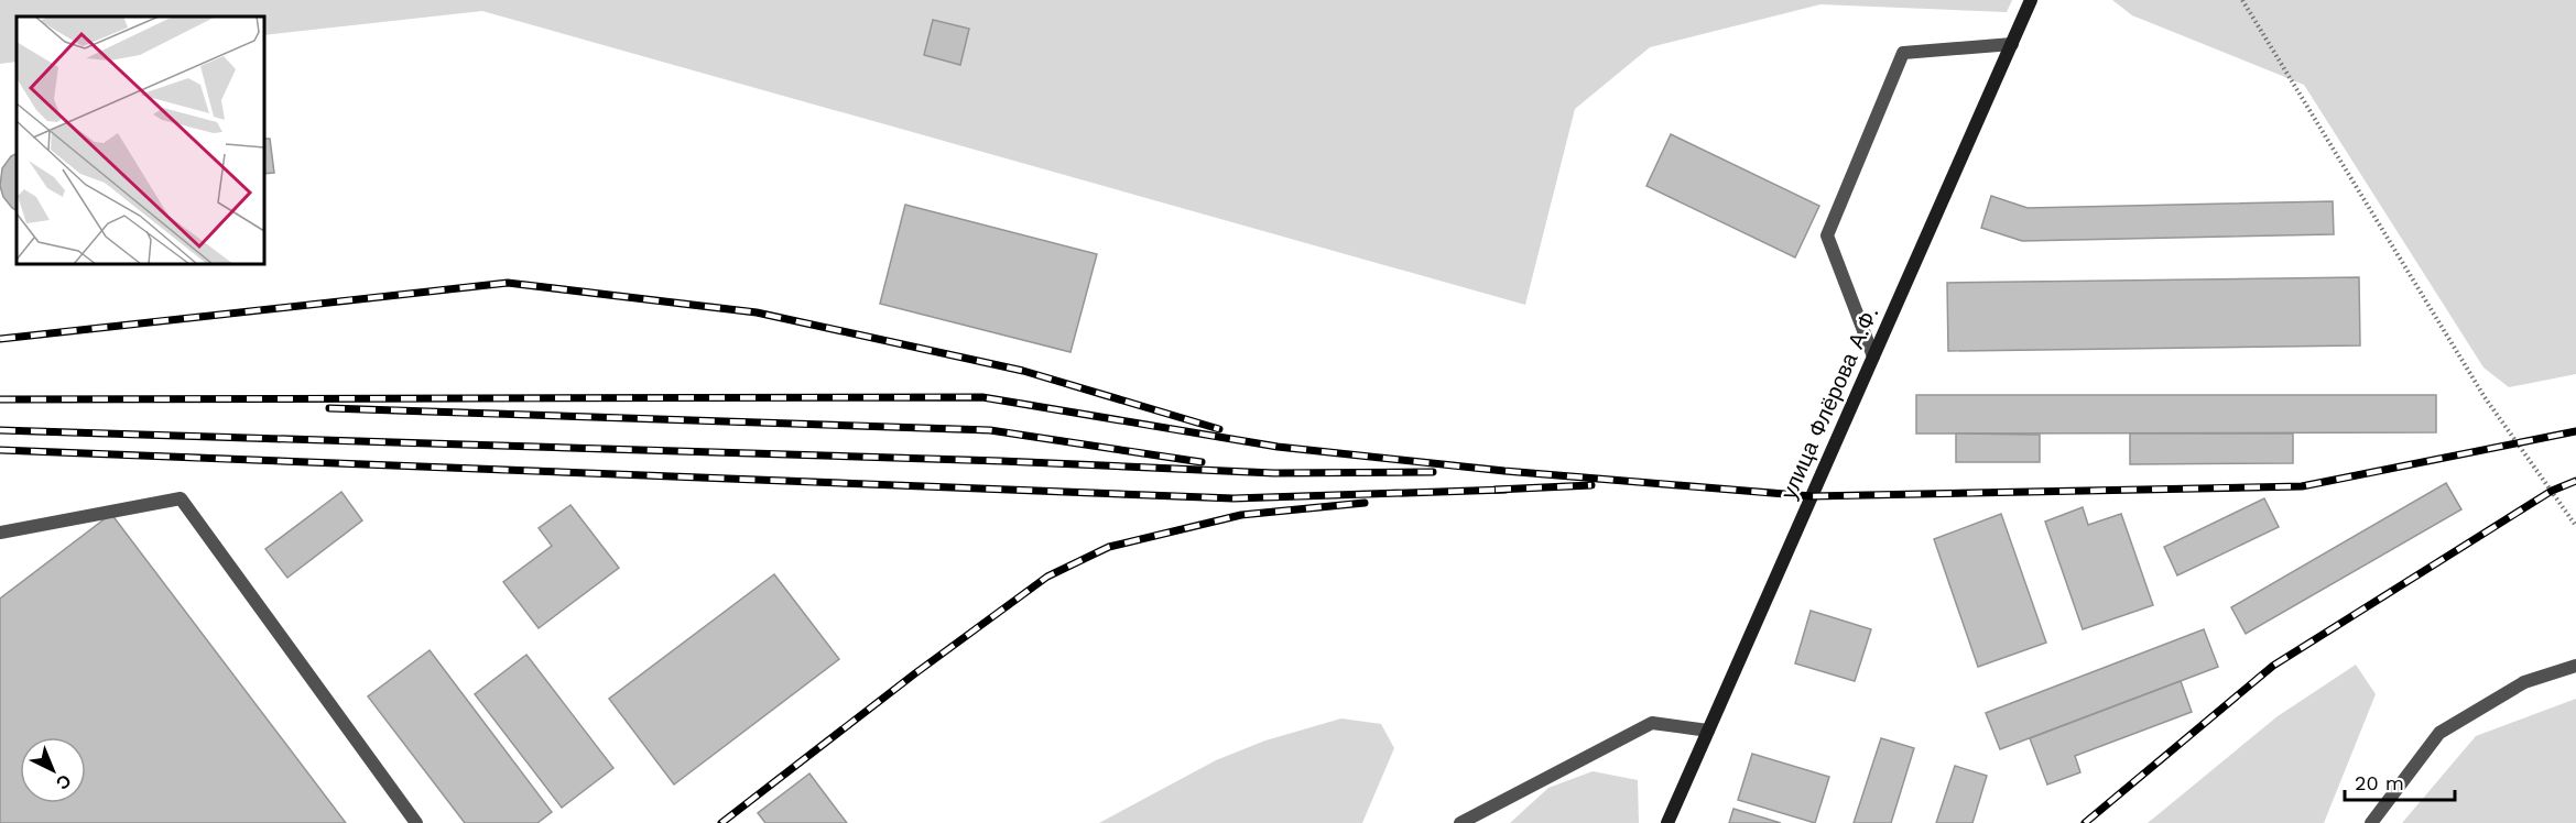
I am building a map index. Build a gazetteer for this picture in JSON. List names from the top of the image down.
{
  "streets": {
    "street": ["улица Флёрова А.Ф."]
  },
  "scale_bar": "20 m",
  "north": "bottom right"
}
